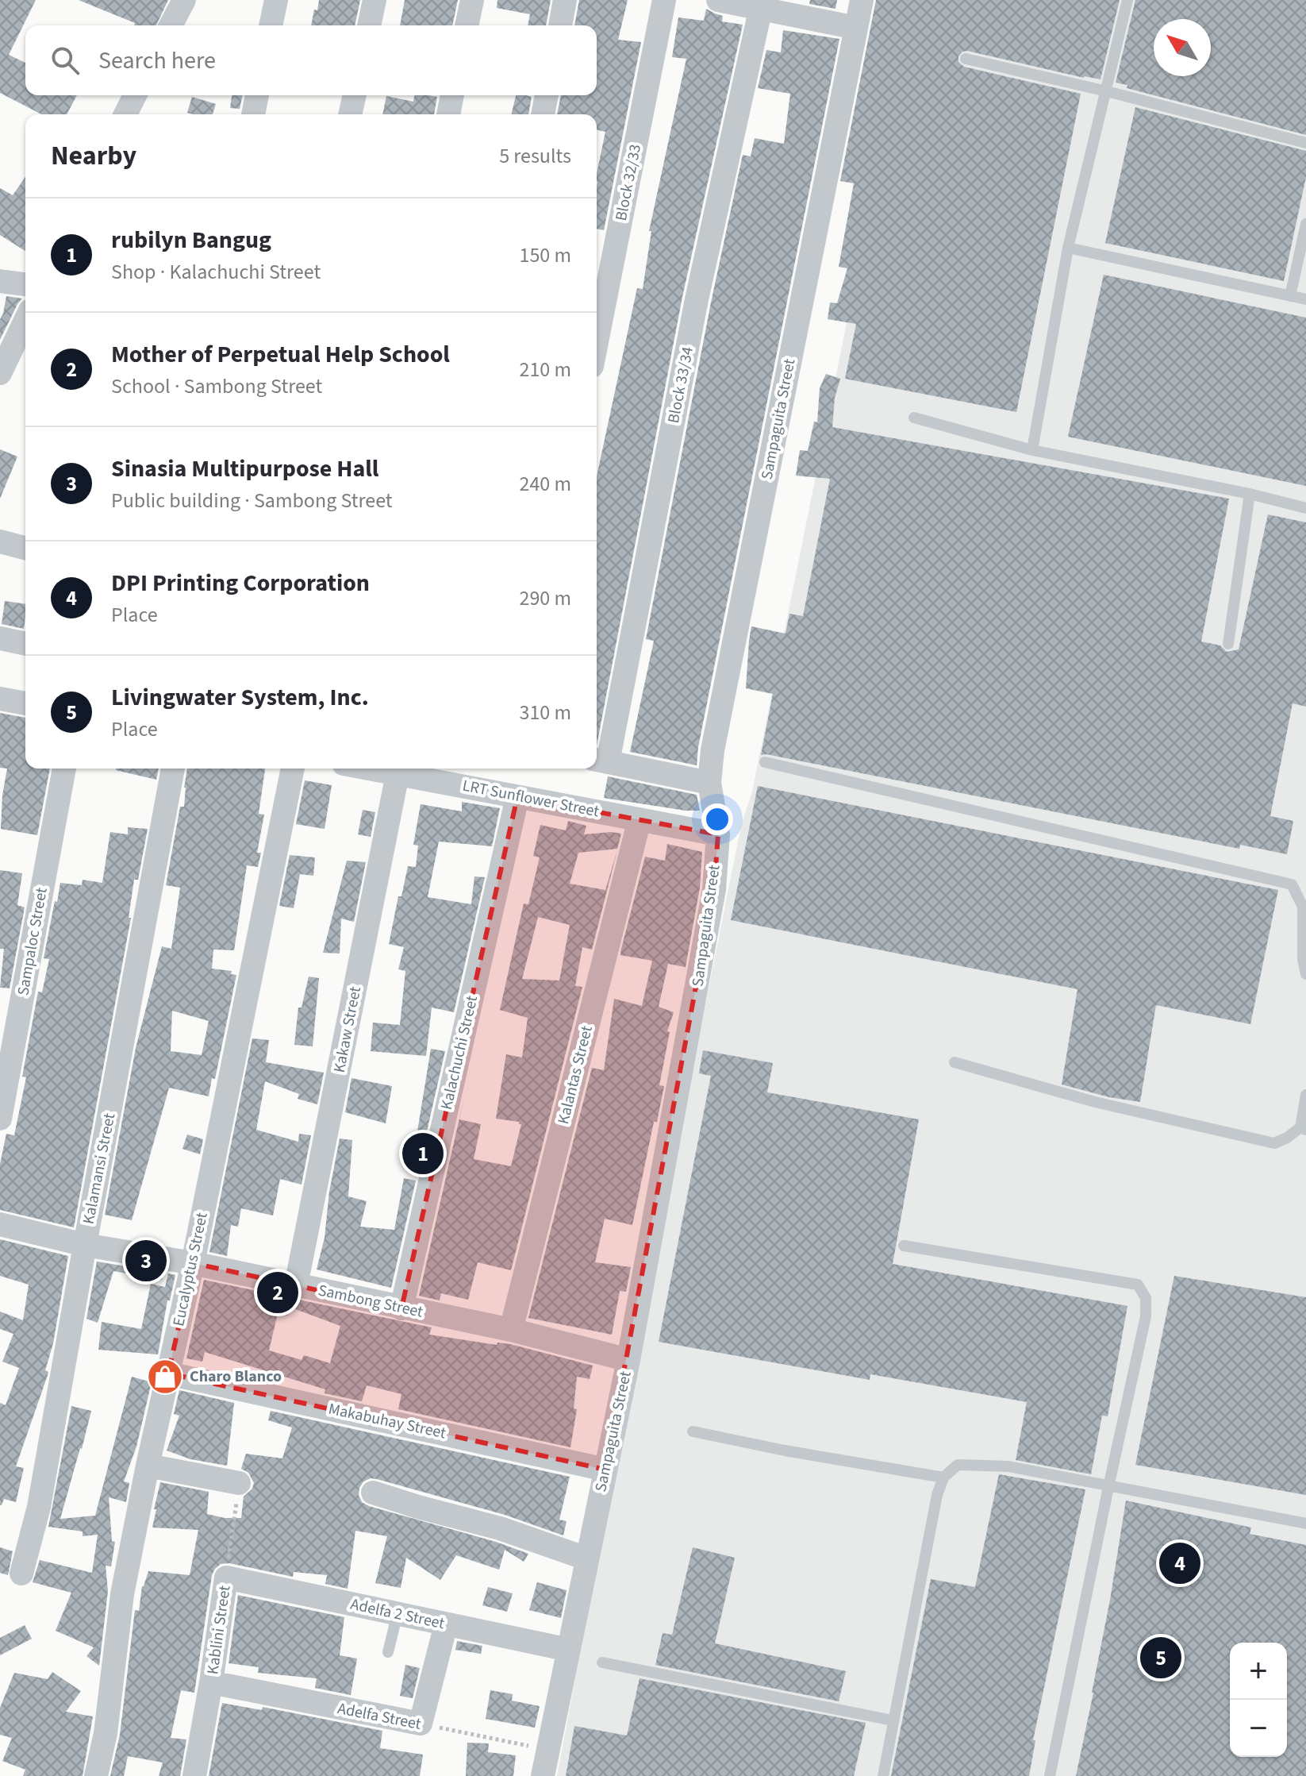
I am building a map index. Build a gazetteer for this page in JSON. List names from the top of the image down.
{
  "streets": {
    "street": [
      "Block 32/33",
      "Block 33/34",
      "Sampaguita Street",
      "LRT Sunflower Street",
      "Sampaloc Street",
      "Kakaw Street",
      "Kalachuchi Street",
      "Kalantas Street",
      "Kalamansi Street",
      "Eucalyptus Street",
      "Sambong Street",
      "Makabuhay Street",
      "Adelfa 2 Street",
      "Kablini Street",
      "Adelfa Street"
    ]
  },
  "crossings": [
    ["Sampaguita Street", "LRT Sunflower Street"],
    ["Sampaguita Street", "Sambong Street"],
    ["Sampaguita Street", "Makabuhay Street"],
    ["Sampaguita Street", "Adelfa 2 Street"],
    ["Sampaguita Street", "Adelfa Street"],
    ["LRT Sunflower Street", "Kakaw Street"],
    ["LRT Sunflower Street", "Kalachuchi Street"],
    ["LRT Sunflower Street", "Kalantas Street"],
    ["Kakaw Street", "Sambong Street"],
    ["Kalachuchi Street", "Sambong Street"],
    ["Kalantas Street", "Sambong Street"],
    ["Kalamansi Street", "Sambong Street"],
    ["Eucalyptus Street", "Sambong Street"],
    ["Eucalyptus Street", "Makabuhay Street"],
    ["Adelfa 2 Street", "Kablini Street"],
    ["Kablini Street", "Adelfa Street"]
  ],
  "places": {
    "shop": ["Charo Blanco"]
  },
  "north": "top left",
  "page": {
    "search": "Search here",
    "heading": ["Nearby", "5 results"],
    "list": [
      {
        "mark": "1",
        "name": "rubilyn Bangug",
        "note": "Shop · Kalachuchi Street",
        "value": "150 m"
      },
      {
        "mark": "2",
        "name": "Mother of Perpetual Help School",
        "note": "School · Sambong Street",
        "value": "210 m"
      },
      {
        "mark": "3",
        "name": "Sinasia Multipurpose Hall",
        "note": "Public building · Sambong Street",
        "value": "240 m"
      },
      {
        "mark": "4",
        "name": "DPI Printing Corporation",
        "note": "Place",
        "value": "290 m"
      },
      {
        "mark": "5",
        "name": "Livingwater System, Inc.",
        "note": "Place",
        "value": "310 m"
      }
    ],
    "pins": [
      "1",
      "3",
      "2",
      "4",
      "5"
    ],
    "map_buttons": ["+", "−"]
  }
}
